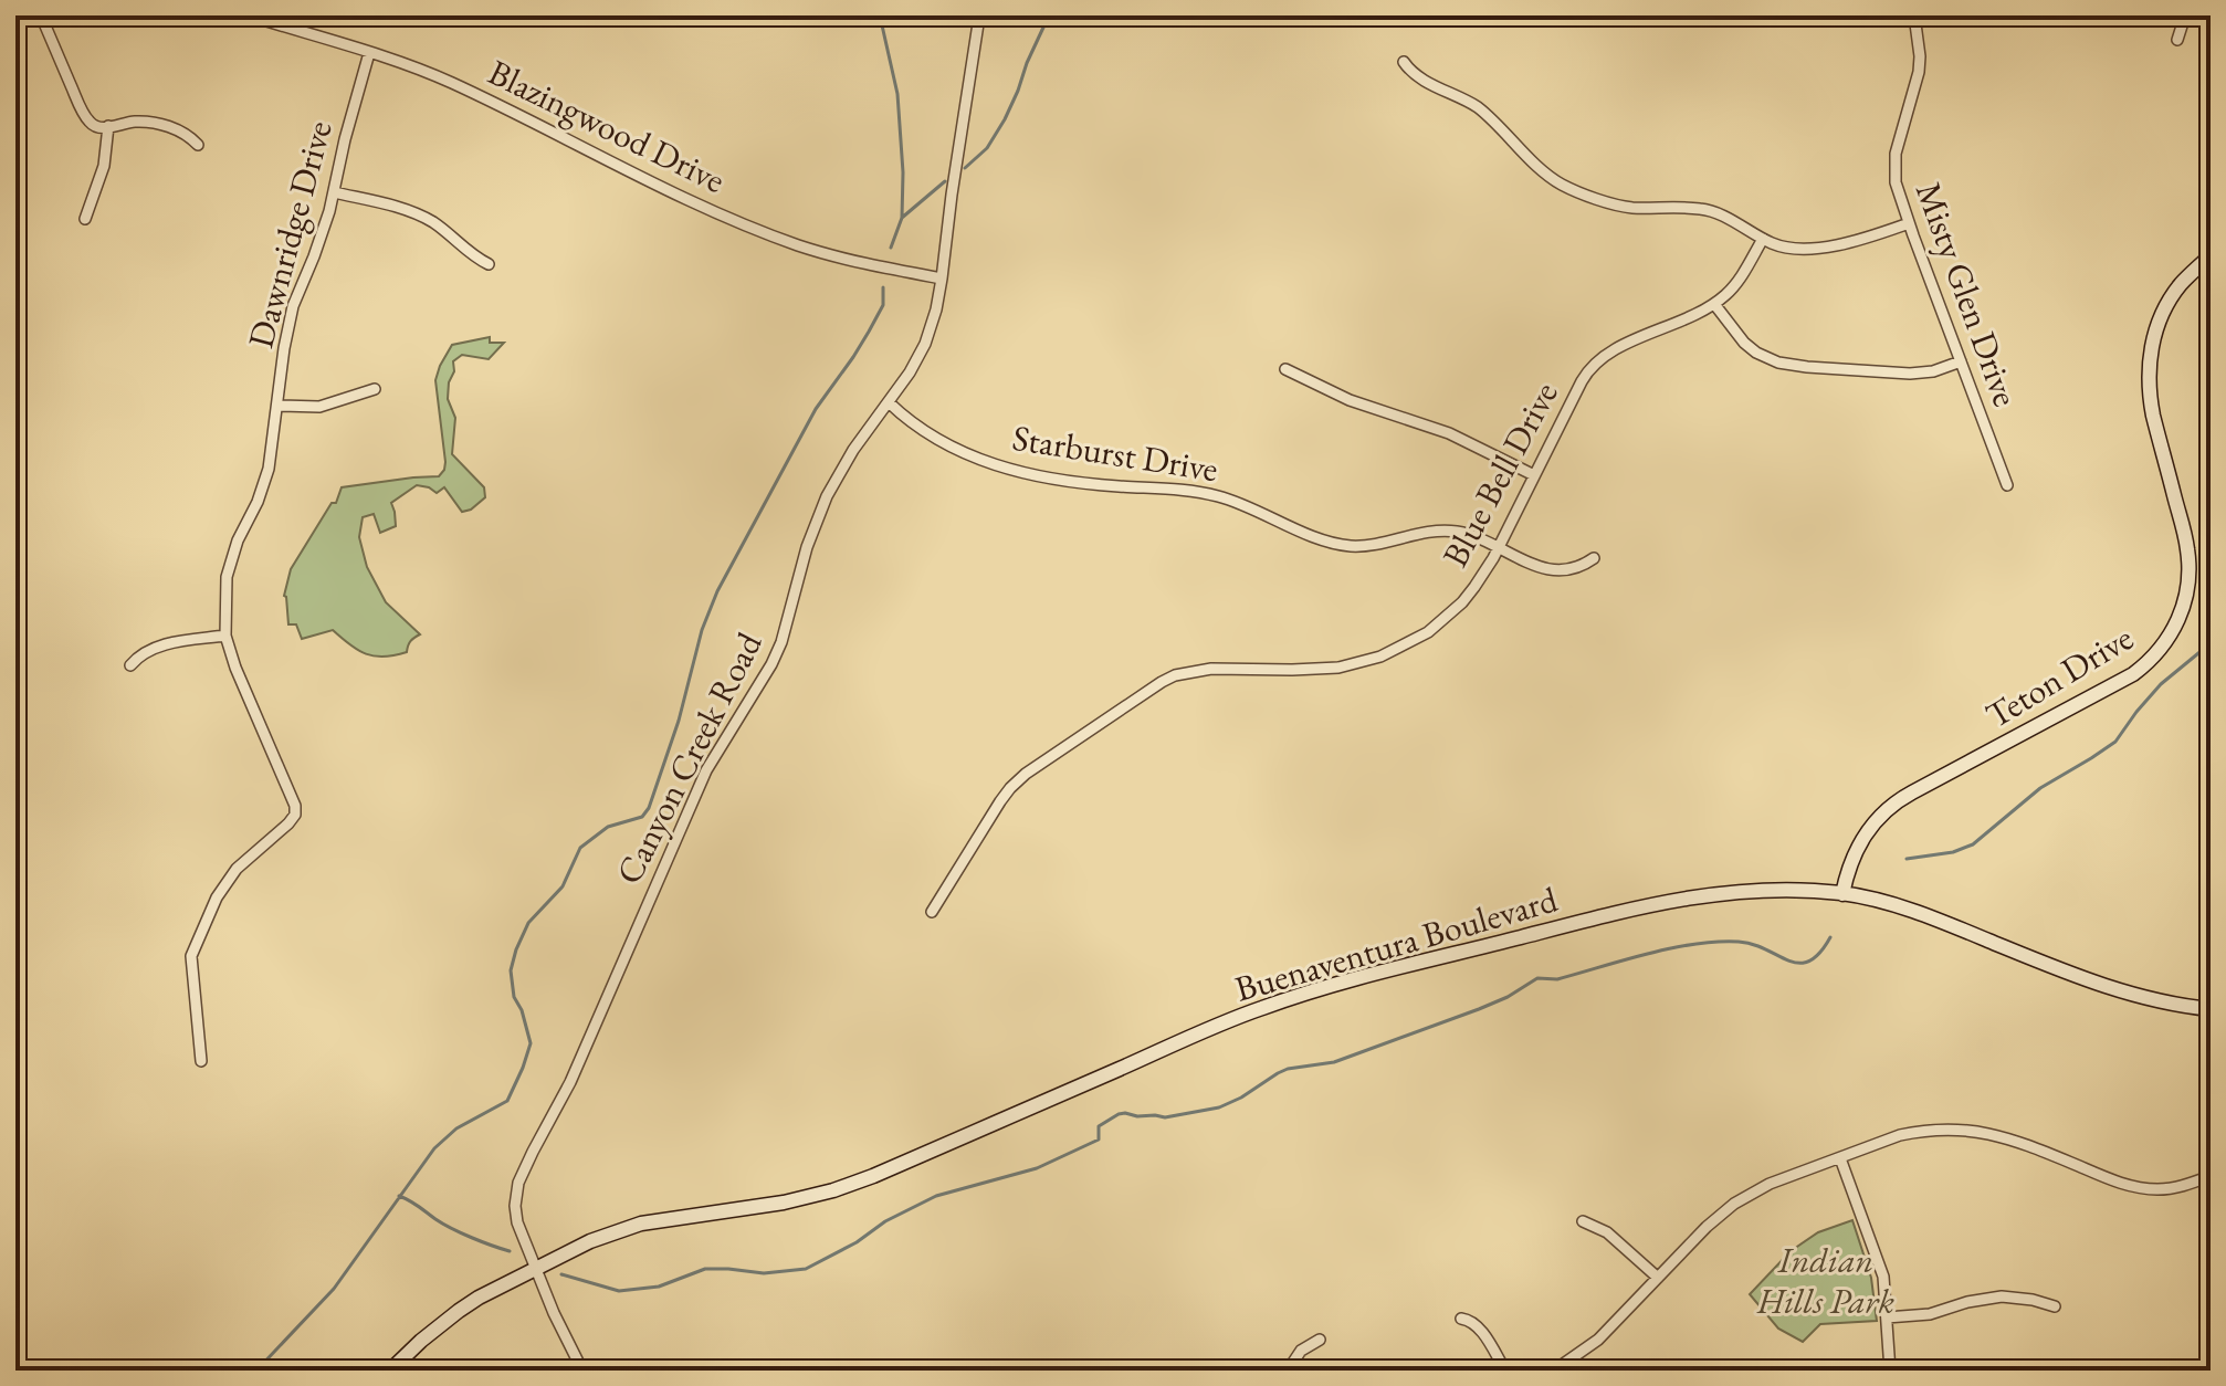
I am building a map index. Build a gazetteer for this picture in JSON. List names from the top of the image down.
{
  "streets": {
    "main road": ["Teton Drive", "Buenaventura Boulevard"],
    "street": [
      "Blazingwood Drive",
      "Dawnridge Drive",
      "Misty Glen Drive",
      "Starburst Drive",
      "Blue Bell Drive",
      "Canyon Creek Road"
    ]
  },
  "crossings": [
    ["Blazingwood Drive", "Dawnridge Drive"],
    ["Blazingwood Drive", "Canyon Creek Road"],
    ["Starburst Drive", "Blue Bell Drive"],
    ["Starburst Drive", "Canyon Creek Road"],
    ["Teton Drive", "Buenaventura Boulevard"],
    ["Canyon Creek Road", "Buenaventura Boulevard"]
  ],
  "parks": ["Indian Hills Park"]
}
